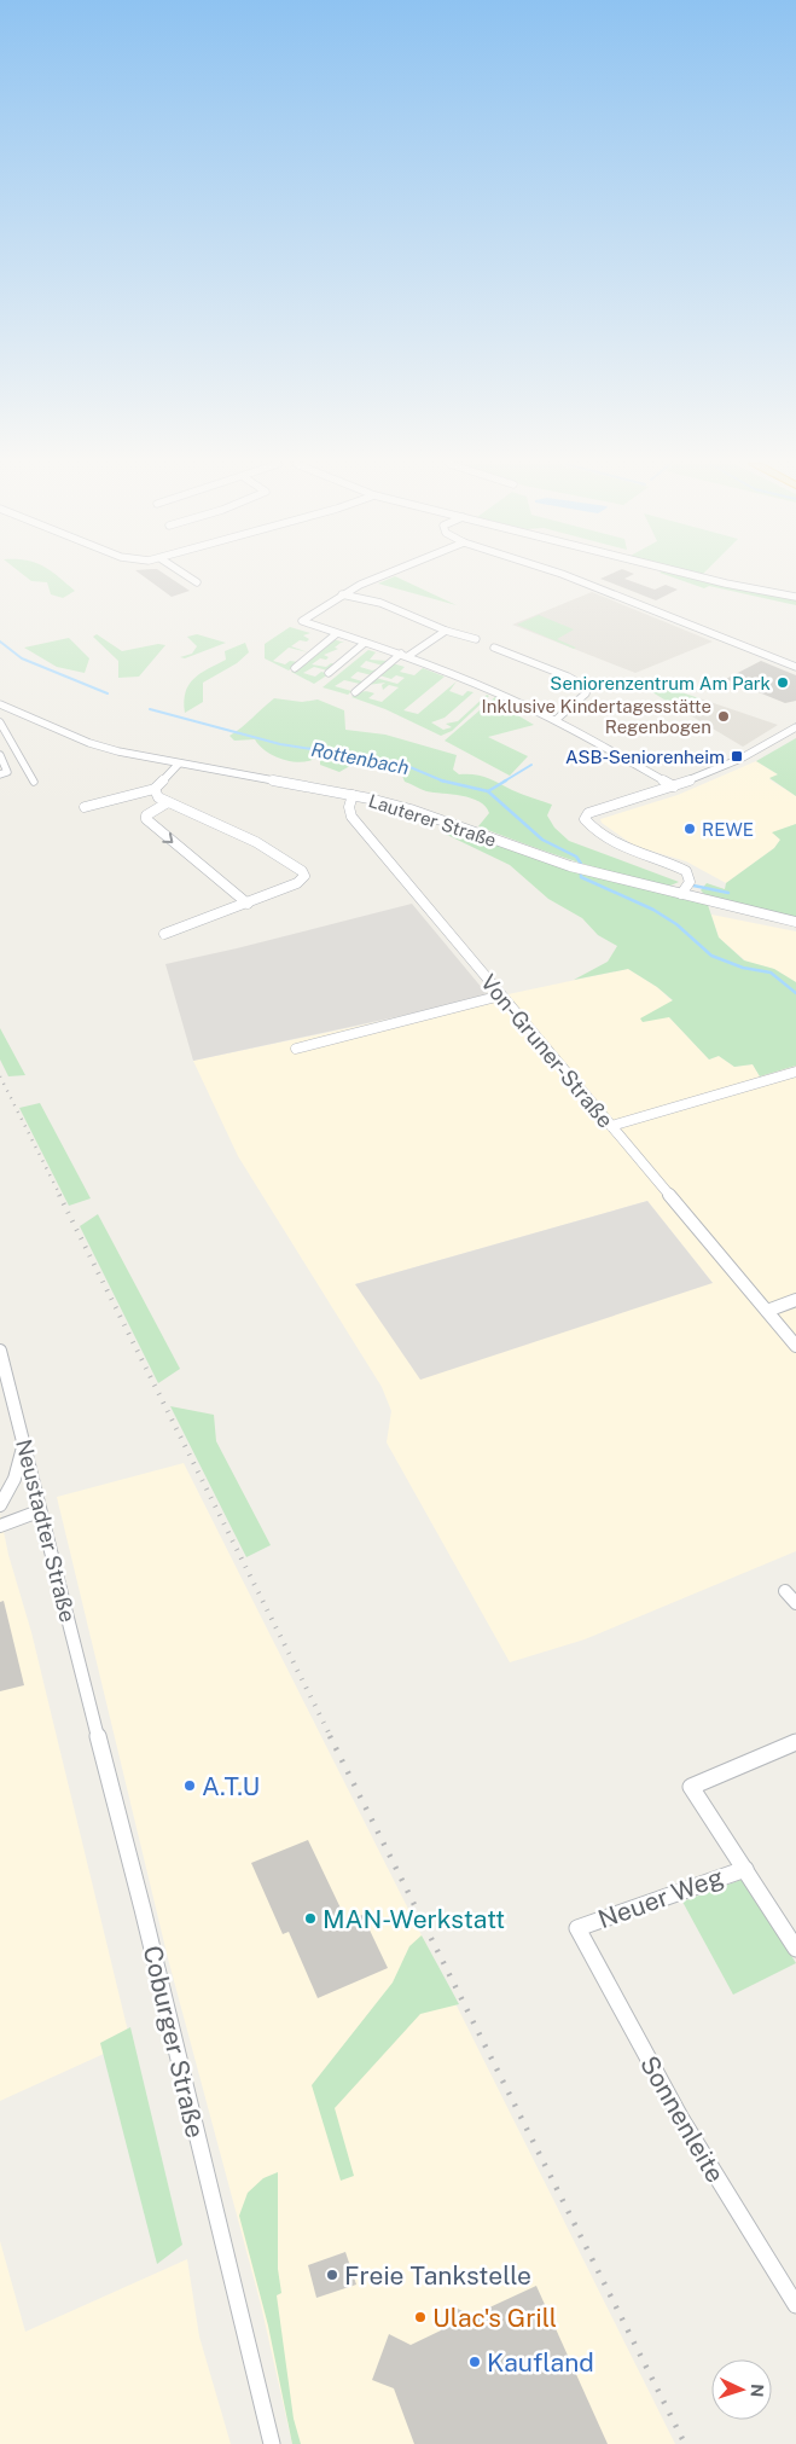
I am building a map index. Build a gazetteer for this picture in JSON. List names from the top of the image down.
{
  "streets": {
    "street": [
      "Lauterer Straße",
      "Von-Gruner-Straße",
      "Neustadter Straße",
      "Neuer Weg",
      "Coburger Straße",
      "Sonnenleite"
    ]
  },
  "crossings": [
    ["Lauterer Straße", "Von-Gruner-Straße"],
    ["Neustadter Straße", "Coburger Straße"],
    ["Neuer Weg", "Sonnenleite"]
  ],
  "water": ["Rottenbach"],
  "places": {
    "other": [
      "Seniorenzentrum Am Park",
      "Inklusive Kindertagesstätte Regenbogen",
      "REWE",
      "A.T.U",
      "MAN-Werkstatt",
      "Freie Tankstelle",
      "Ulac's Grill",
      "Kaufland"
    ],
    "transit": ["ASB-Seniorenheim"]
  },
  "north": "right"
}
